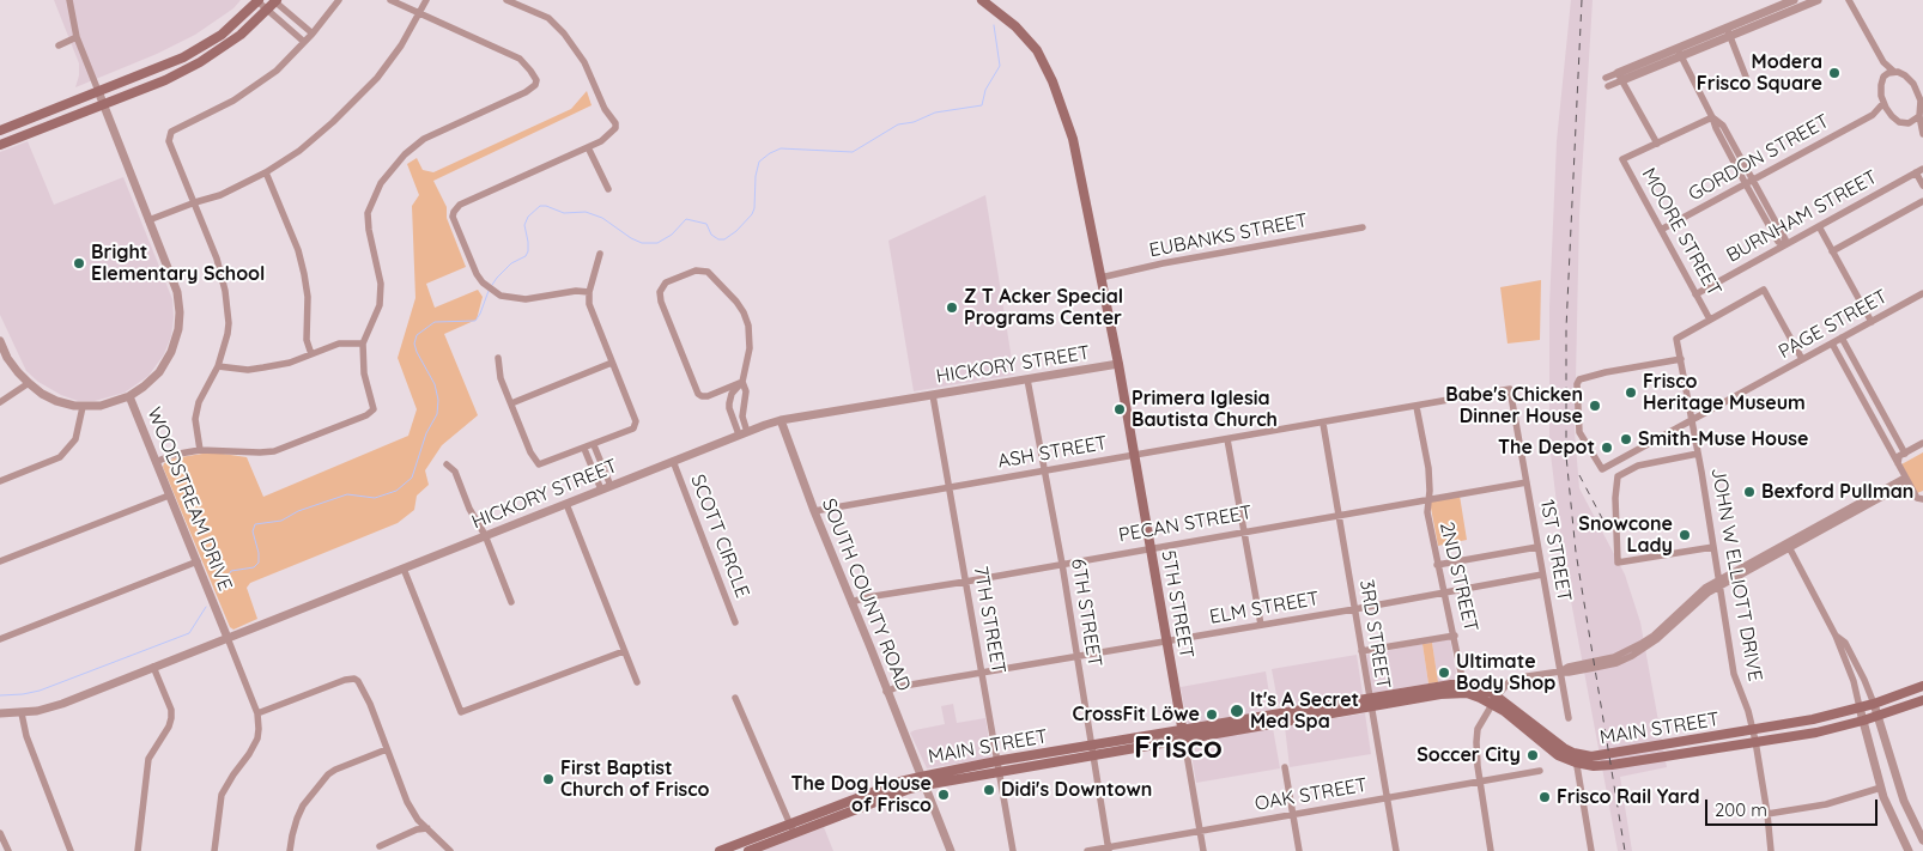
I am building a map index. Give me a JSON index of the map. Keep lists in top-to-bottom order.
{
  "streets": {
    "main road": ["5TH STREET", "MAIN STREET"],
    "street": [
      "GORDON STREET",
      "BURNHAM STREET",
      "MOORE STREET",
      "EUBANKS STREET",
      "PAGE STREET",
      "HICKORY STREET",
      "ASH STREET",
      "WOODSTREAM DRIVE",
      "PECAN STREET",
      "SCOTT CIRCLE",
      "1ST STREET",
      "JOHN W ELLIOTT DRIVE",
      "2ND STREET",
      "SOUTH COUNTY ROAD",
      "ELM STREET",
      "6TH STREET",
      "7TH STREET",
      "3RD STREET",
      "OAK STREET"
    ]
  },
  "crossings": [
    ["GORDON STREET", "MOORE STREET"],
    ["BURNHAM STREET", "MOORE STREET"],
    ["MOORE STREET", "JOHN W ELLIOTT DRIVE"],
    ["EUBANKS STREET", "5TH STREET"],
    ["PAGE STREET", "JOHN W ELLIOTT DRIVE"],
    ["HICKORY STREET", "WOODSTREAM DRIVE"],
    ["HICKORY STREET", "SCOTT CIRCLE"],
    ["HICKORY STREET", "SOUTH COUNTY ROAD"],
    ["HICKORY STREET", "5TH STREET"],
    ["HICKORY STREET", "6TH STREET"],
    ["HICKORY STREET", "7TH STREET"],
    ["ASH STREET", "1ST STREET"],
    ["ASH STREET", "2ND STREET"],
    ["ASH STREET", "SOUTH COUNTY ROAD"],
    ["ASH STREET", "5TH STREET"],
    ["ASH STREET", "6TH STREET"],
    ["ASH STREET", "7TH STREET"],
    ["ASH STREET", "3RD STREET"],
    ["PECAN STREET", "1ST STREET"],
    ["PECAN STREET", "2ND STREET"],
    ["PECAN STREET", "SOUTH COUNTY ROAD"],
    ["PECAN STREET", "5TH STREET"],
    ["PECAN STREET", "6TH STREET"],
    ["PECAN STREET", "7TH STREET"],
    ["PECAN STREET", "3RD STREET"],
    ["1ST STREET", "ELM STREET"],
    ["JOHN W ELLIOTT DRIVE", "MAIN STREET"],
    ["2ND STREET", "ELM STREET"],
    ["2ND STREET", "MAIN STREET"],
    ["SOUTH COUNTY ROAD", "ELM STREET"],
    ["SOUTH COUNTY ROAD", "MAIN STREET"],
    ["5TH STREET", "ELM STREET"],
    ["5TH STREET", "MAIN STREET"],
    ["5TH STREET", "OAK STREET"],
    ["ELM STREET", "6TH STREET"],
    ["ELM STREET", "7TH STREET"],
    ["ELM STREET", "3RD STREET"],
    ["6TH STREET", "MAIN STREET"],
    ["6TH STREET", "OAK STREET"],
    ["7TH STREET", "MAIN STREET"],
    ["3RD STREET", "MAIN STREET"],
    ["3RD STREET", "OAK STREET"]
  ],
  "districts": ["Frisco"],
  "places": [
    "Modera Frisco Square",
    "Bright Elementary School",
    "Z T Acker Special Programs Center",
    "Frisco Heritage Museum",
    "Babe's Chicken Dinner House",
    "Primera Iglesia Bautista Church",
    "Smith-Muse House",
    "The Depot",
    "Bexford Pullman",
    "Snowcone Lady",
    "Ultimate Body Shop",
    "It's A Secret Med Spa",
    "CrossFit Löwe",
    "Soccer City",
    "First Baptist Church of Frisco",
    "Didi's Downtown",
    "The Dog House of Frisco",
    "Frisco Rail Yard"
  ],
  "scale_bar": "200 m"
}
